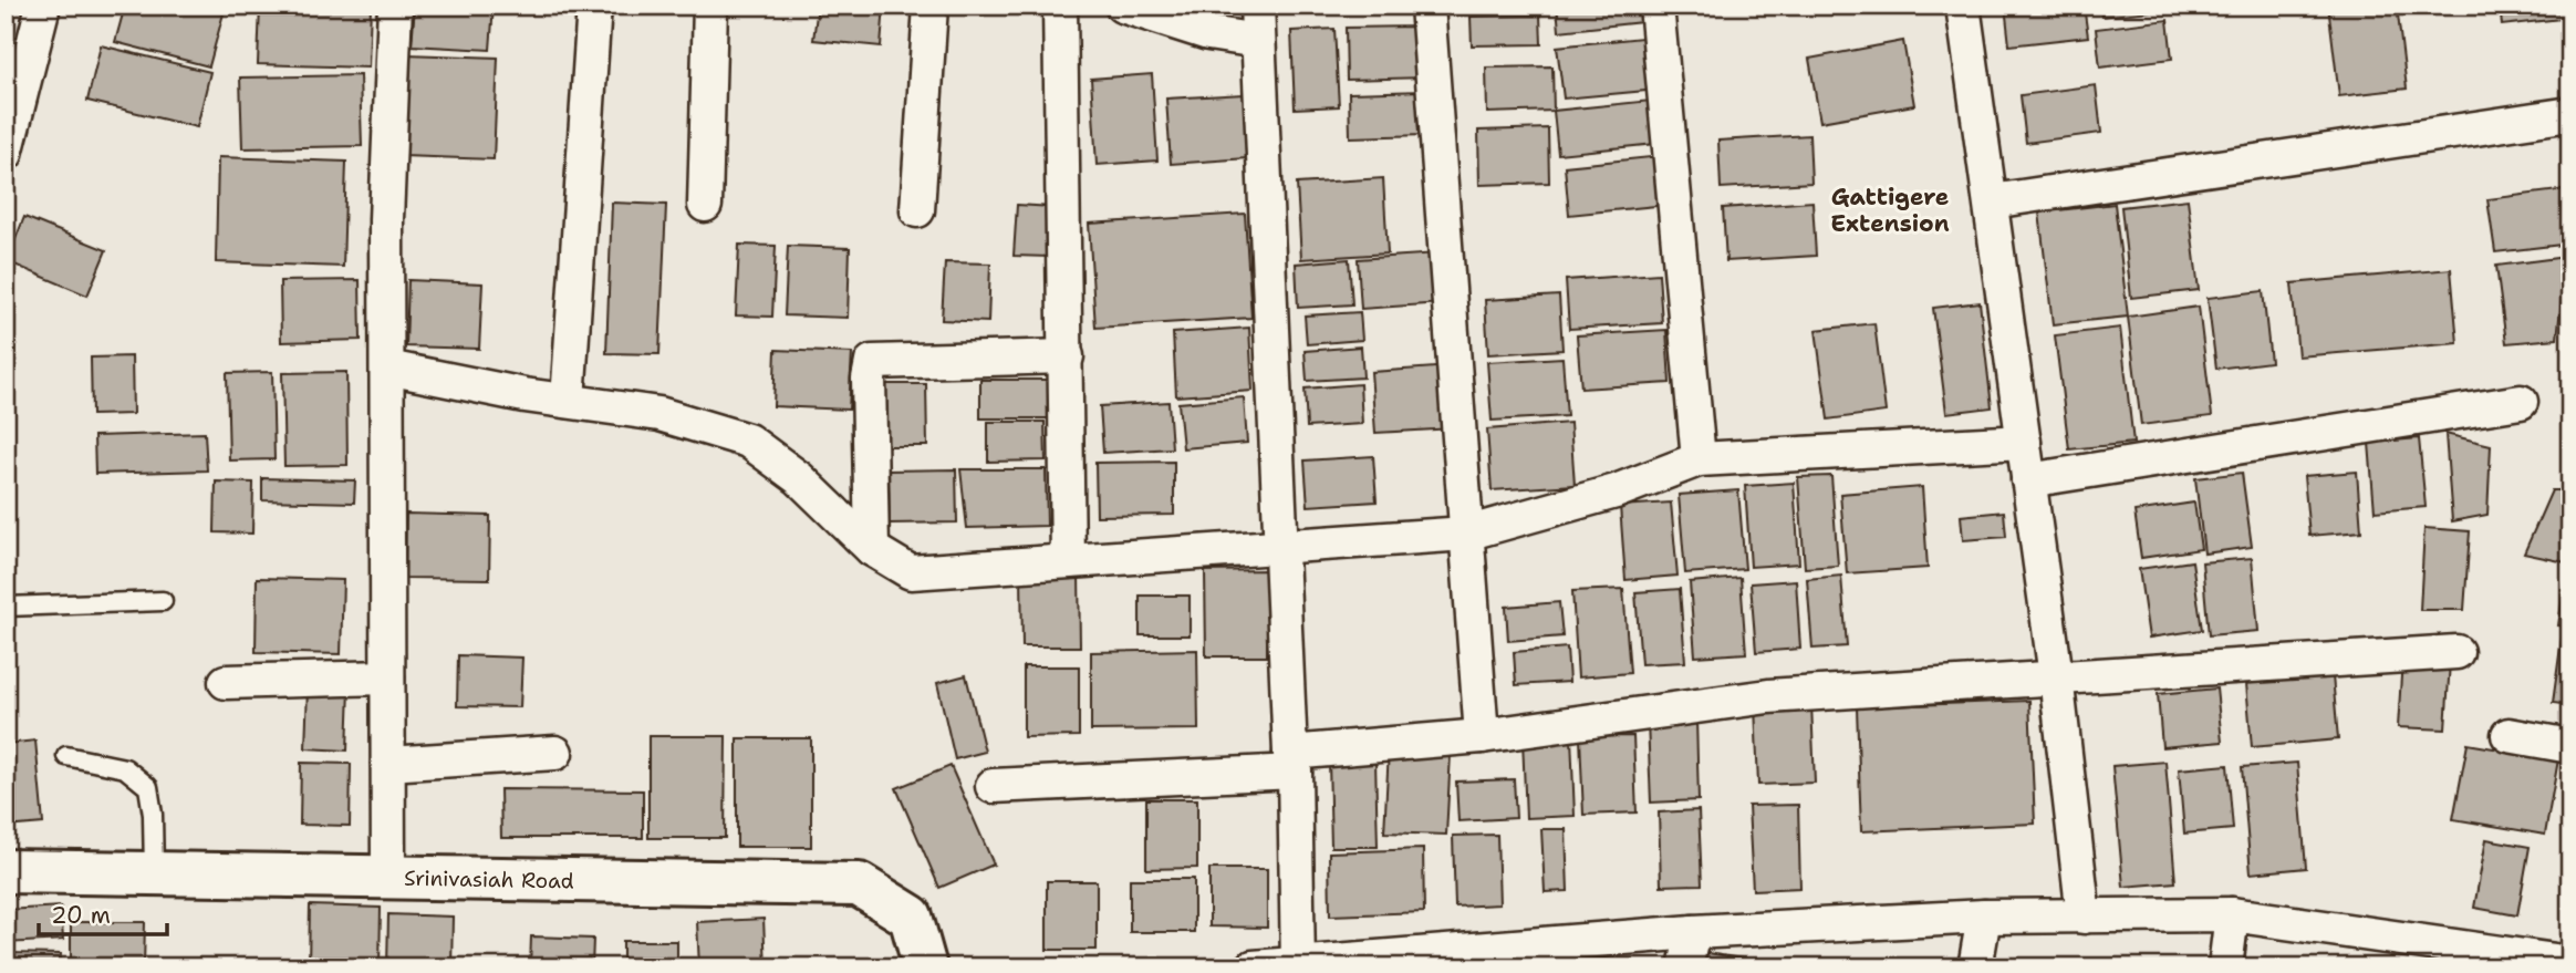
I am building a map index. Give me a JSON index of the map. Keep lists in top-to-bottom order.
{
  "streets": {
    "street": ["Srinivasiah Road"]
  },
  "districts": ["Gattigere Extension"],
  "scale_bar": "20 m"
}
